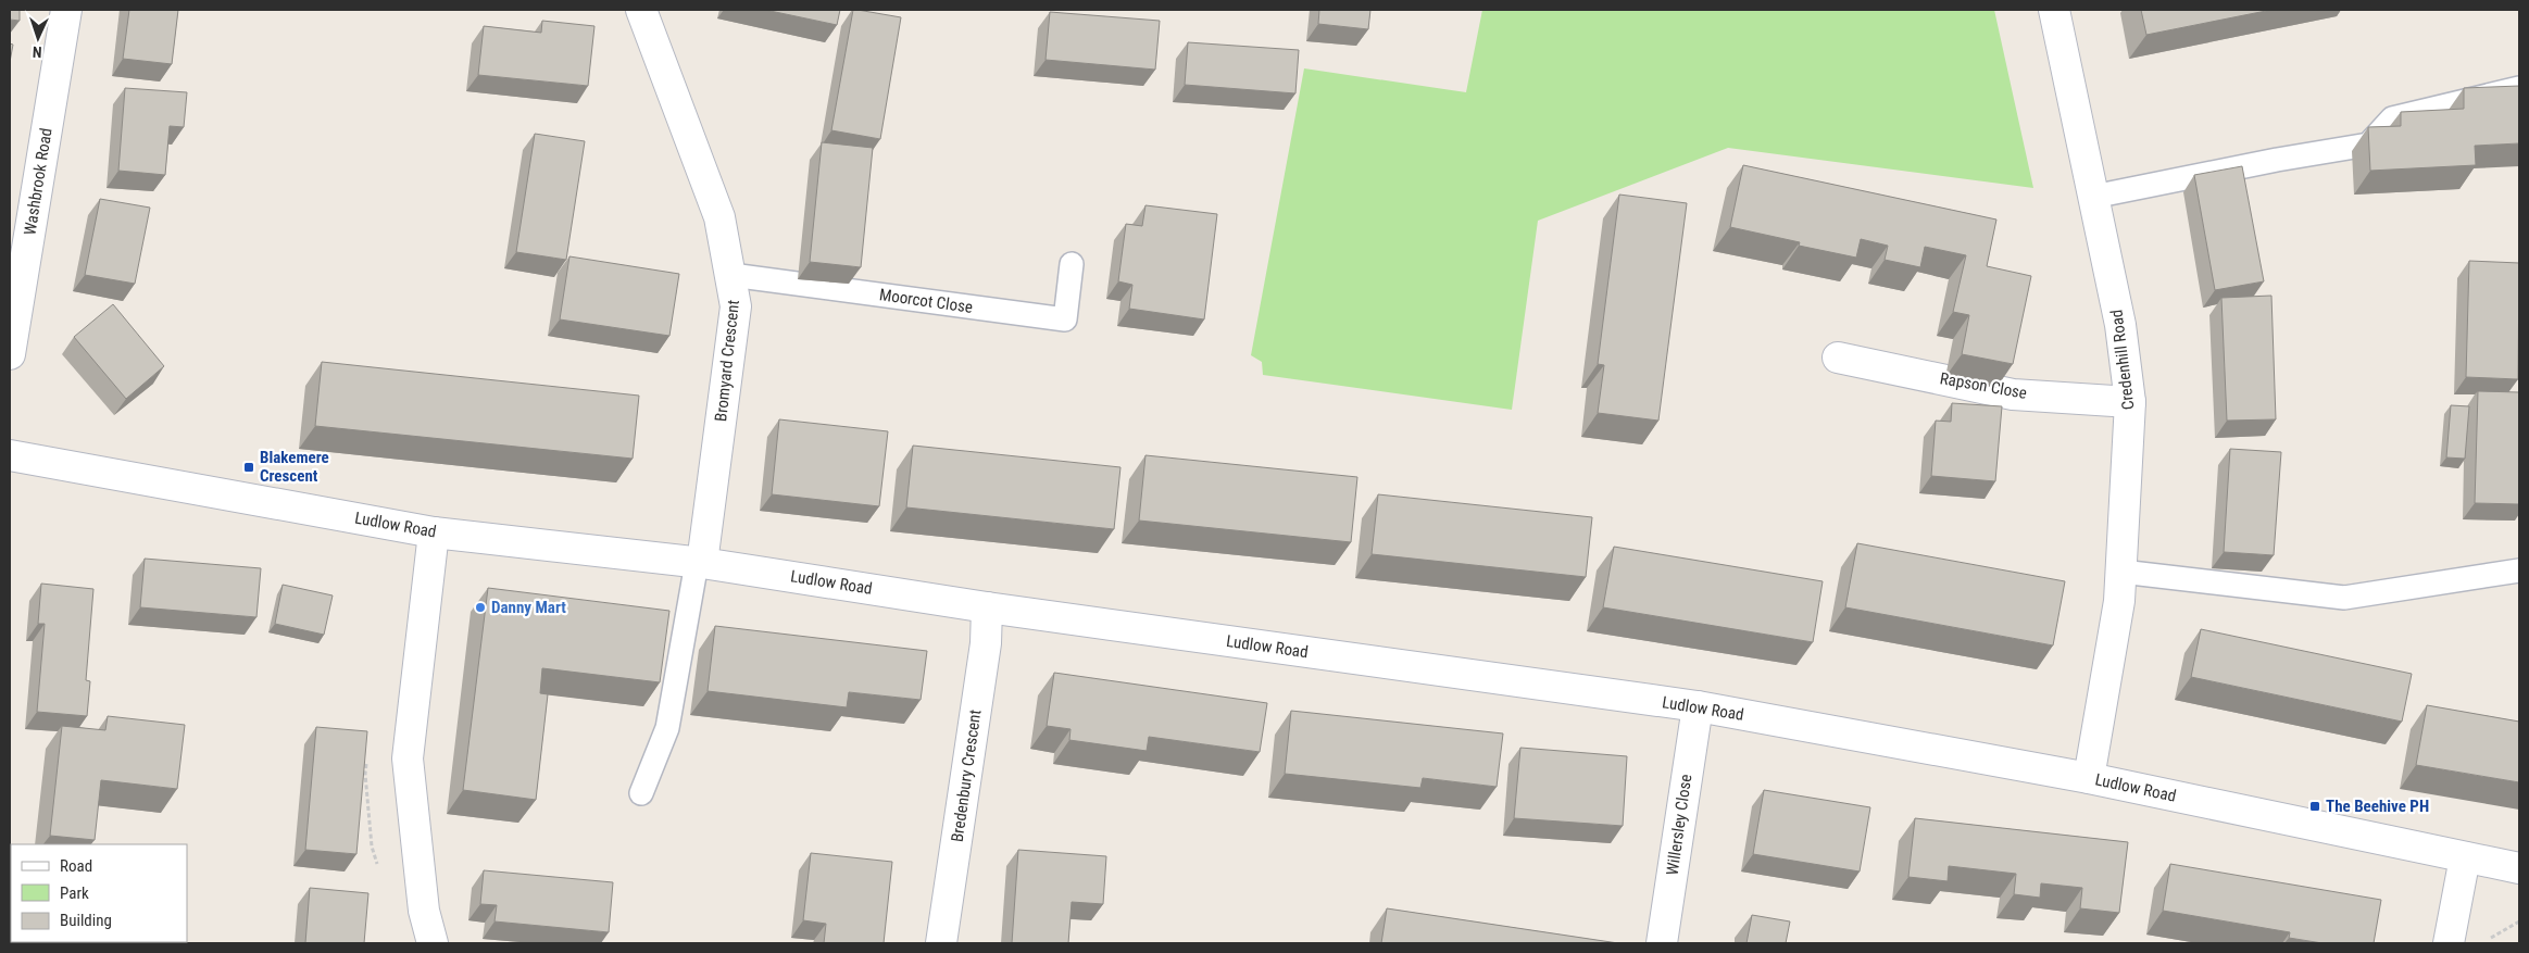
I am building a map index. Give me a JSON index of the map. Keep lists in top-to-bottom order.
{
  "streets": {
    "street": [
      "Washbrook Road",
      "Credenhill Road",
      "Bromyard Crescent",
      "Rapson Close",
      "Ludlow Road",
      "Bredenbury Crescent",
      "Willersley Close"
    ],
    "lane": ["Moorcot Close"]
  },
  "crossings": [
    ["Moorcot Close", "Bromyard Crescent"],
    ["Credenhill Road", "Rapson Close"],
    ["Credenhill Road", "Ludlow Road"],
    ["Bromyard Crescent", "Ludlow Road"],
    ["Ludlow Road", "Bredenbury Crescent"],
    ["Ludlow Road", "Willersley Close"]
  ],
  "places": {
    "transit": ["Blakemere Crescent", "The Beehive PH"],
    "other": ["Danny Mart"]
  },
  "legend": ["Road", "Park", "Building"],
  "north": "bottom"
}
